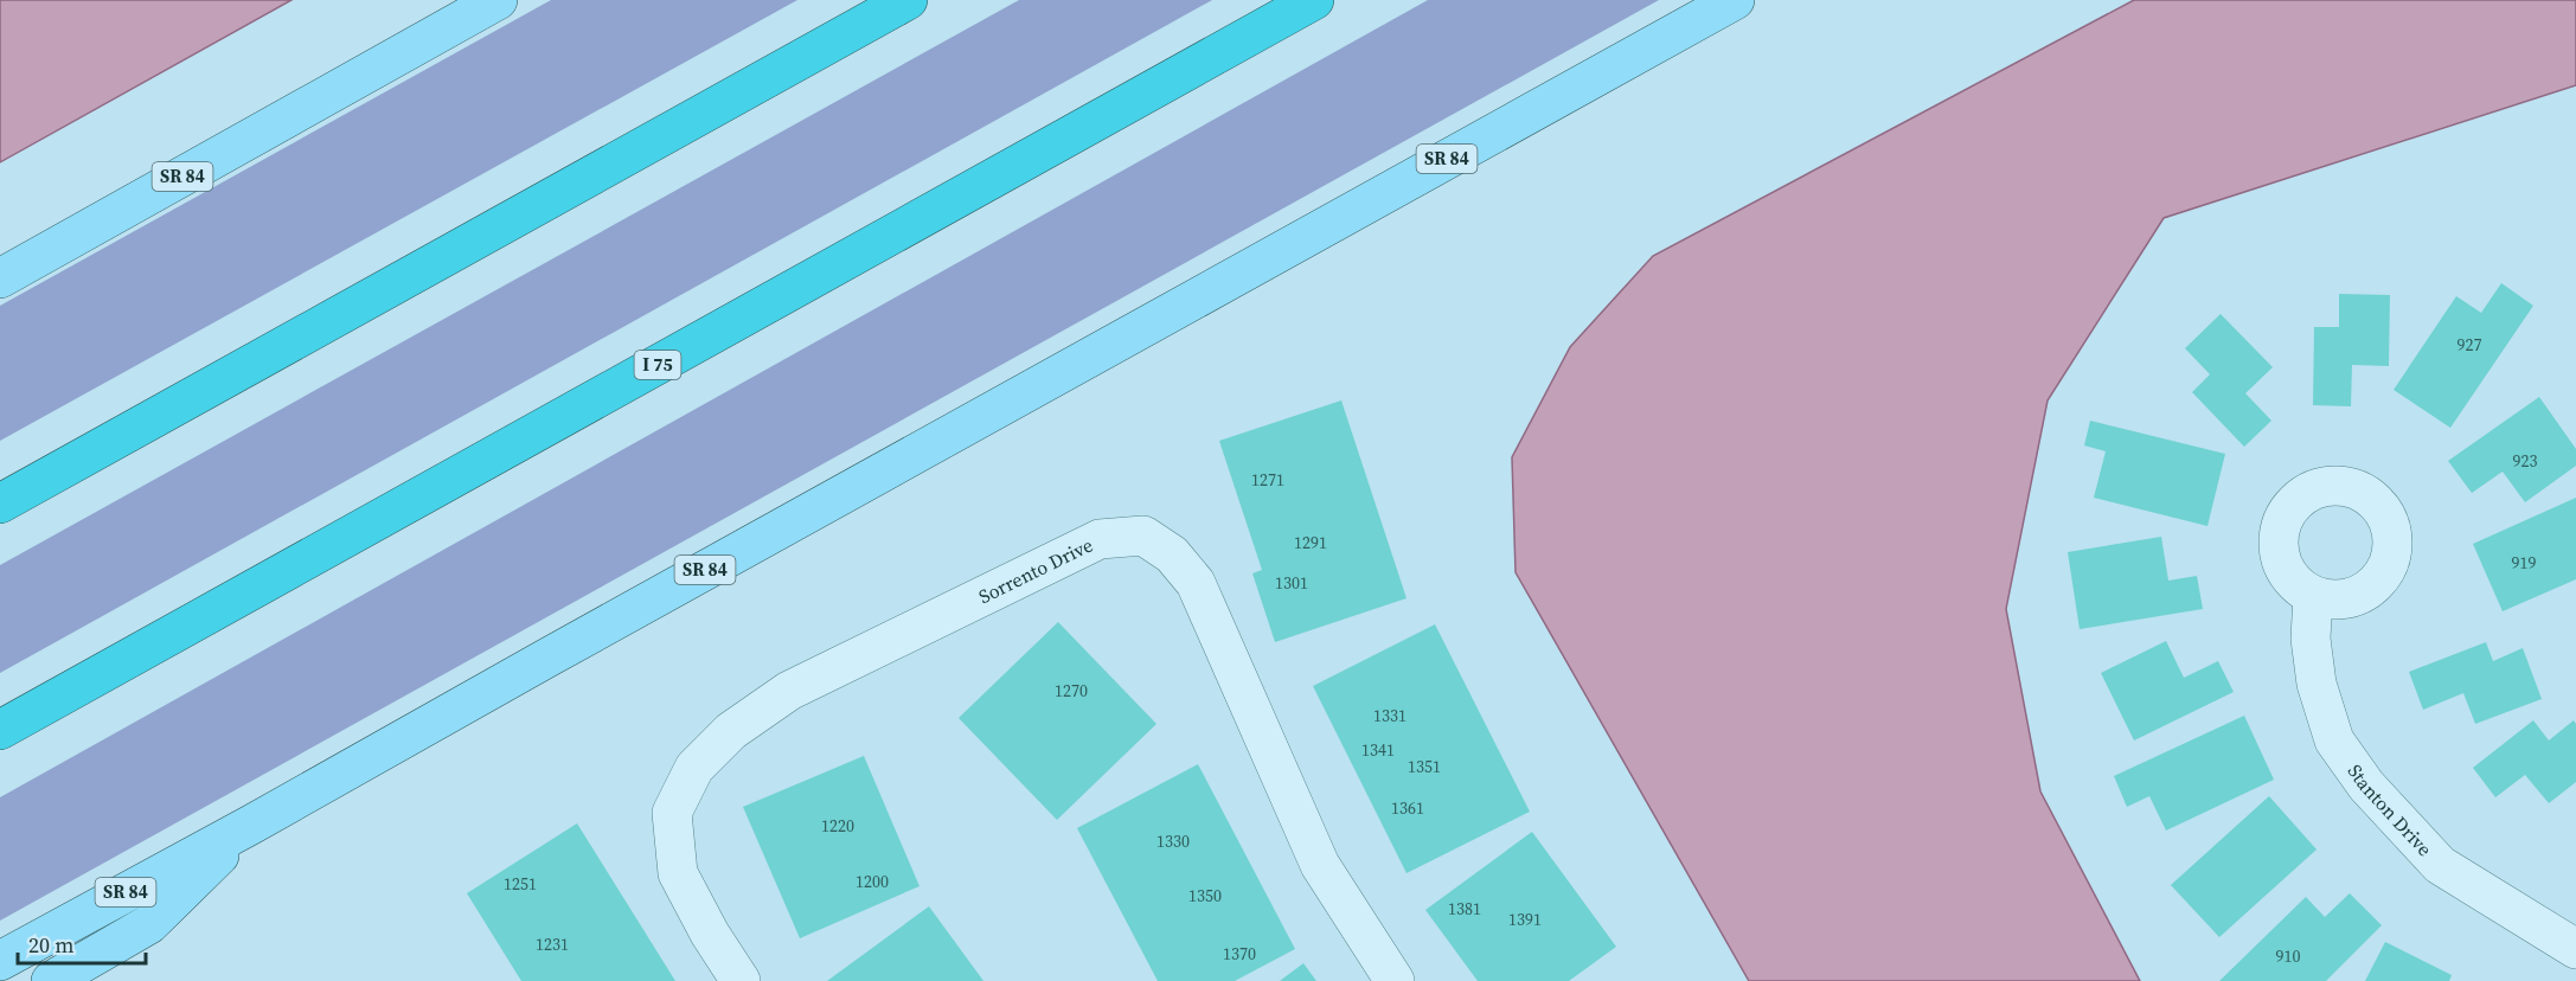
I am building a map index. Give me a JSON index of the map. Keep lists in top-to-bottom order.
{
  "streets": {
    "highway": ["I 75"],
    "main road": ["SR 84"],
    "street": ["Sorrento Drive", "Stanton Drive"]
  },
  "house_numbers": [
    "927",
    "923",
    "1271",
    "1291",
    "919",
    "1301",
    "1270",
    "1331",
    "1341",
    "1351",
    "1361",
    "1220",
    "1330",
    "1200",
    "1251",
    "1350",
    "1381",
    "1391",
    "1231",
    "1370",
    "910"
  ],
  "scale_bar": "20 m"
}
